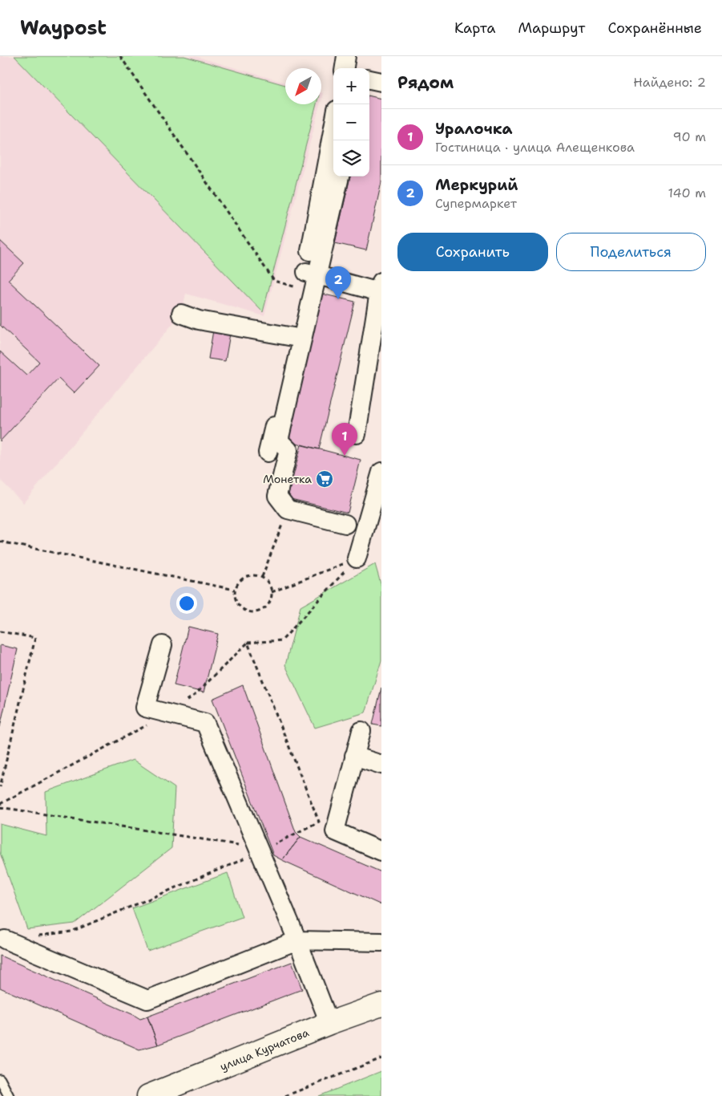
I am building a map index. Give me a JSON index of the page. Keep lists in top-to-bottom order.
{
  "streets": {
    "main road": ["улица Курчатова"]
  },
  "places": {
    "supermarket": ["Монетка"]
  },
  "north": "bottom left",
  "page": {
    "header": "Waypost",
    "nav": ["Карта", "Маршрут", "Сохранённые"],
    "heading": ["Рядом", "Найдено: 2"],
    "map_buttons": ["+", "−"],
    "list": [
      {
        "mark": "1",
        "name": "Уралочка",
        "note": "Гостиница · улица Алещенкова",
        "value": "90 m"
      },
      {
        "mark": "2",
        "name": "Меркурий",
        "note": "Супермаркет",
        "value": "140 m"
      }
    ],
    "buttons": ["Сохранить", "Поделиться"],
    "pins": ["2", "1"]
  }
}
